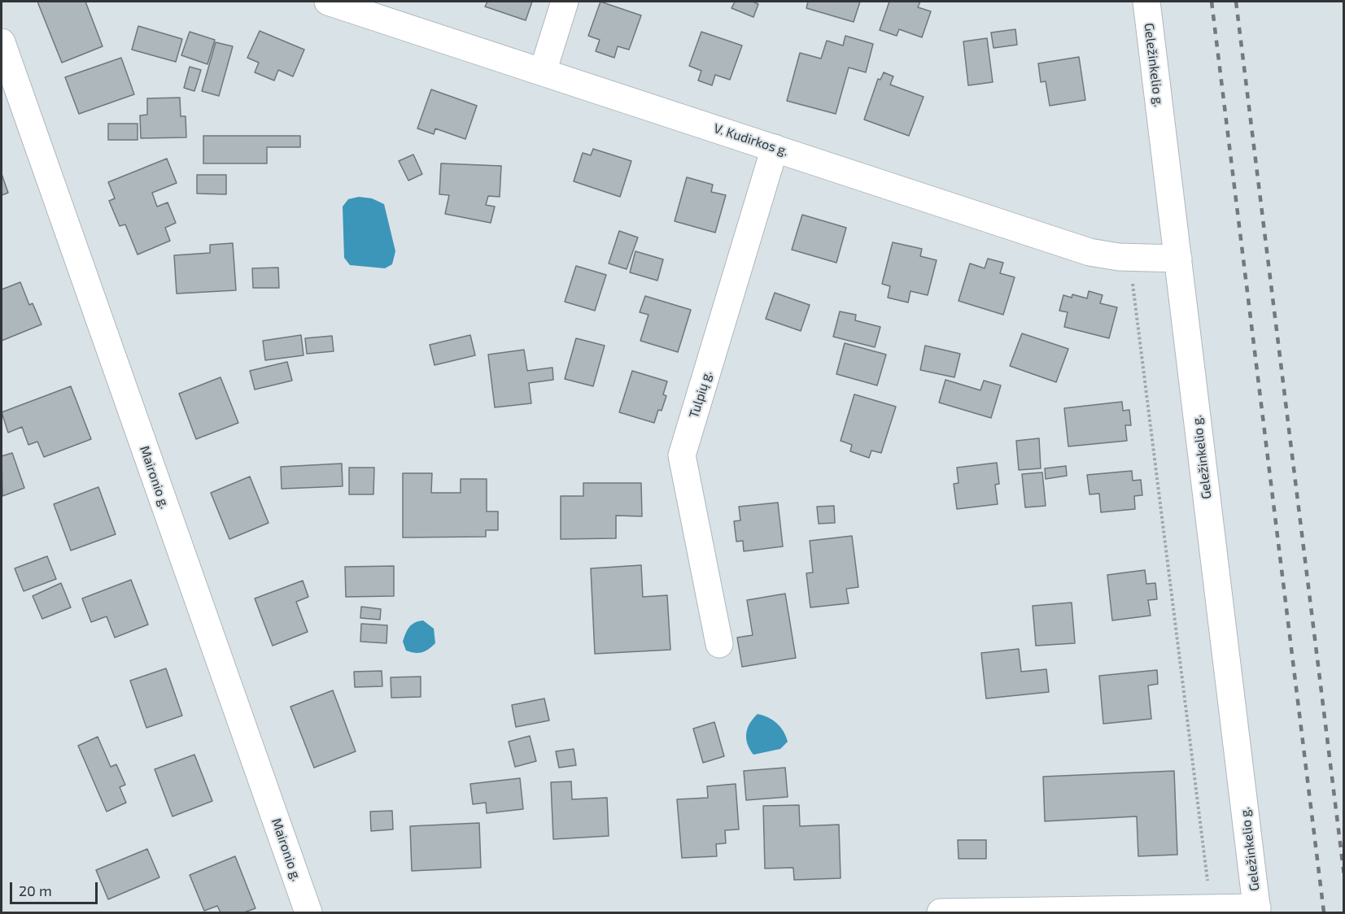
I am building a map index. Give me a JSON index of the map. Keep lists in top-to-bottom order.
{
  "streets": {
    "street": [
      "Geležinkelio g.",
      "V. Kudirkos g.",
      "Tulpių g.",
      "Maironio g."
    ]
  },
  "crossings": [
    ["Geležinkelio g.", "V. Kudirkos g."],
    ["V. Kudirkos g.", "Tulpių g."]
  ],
  "scale_bar": "20 m"
}
